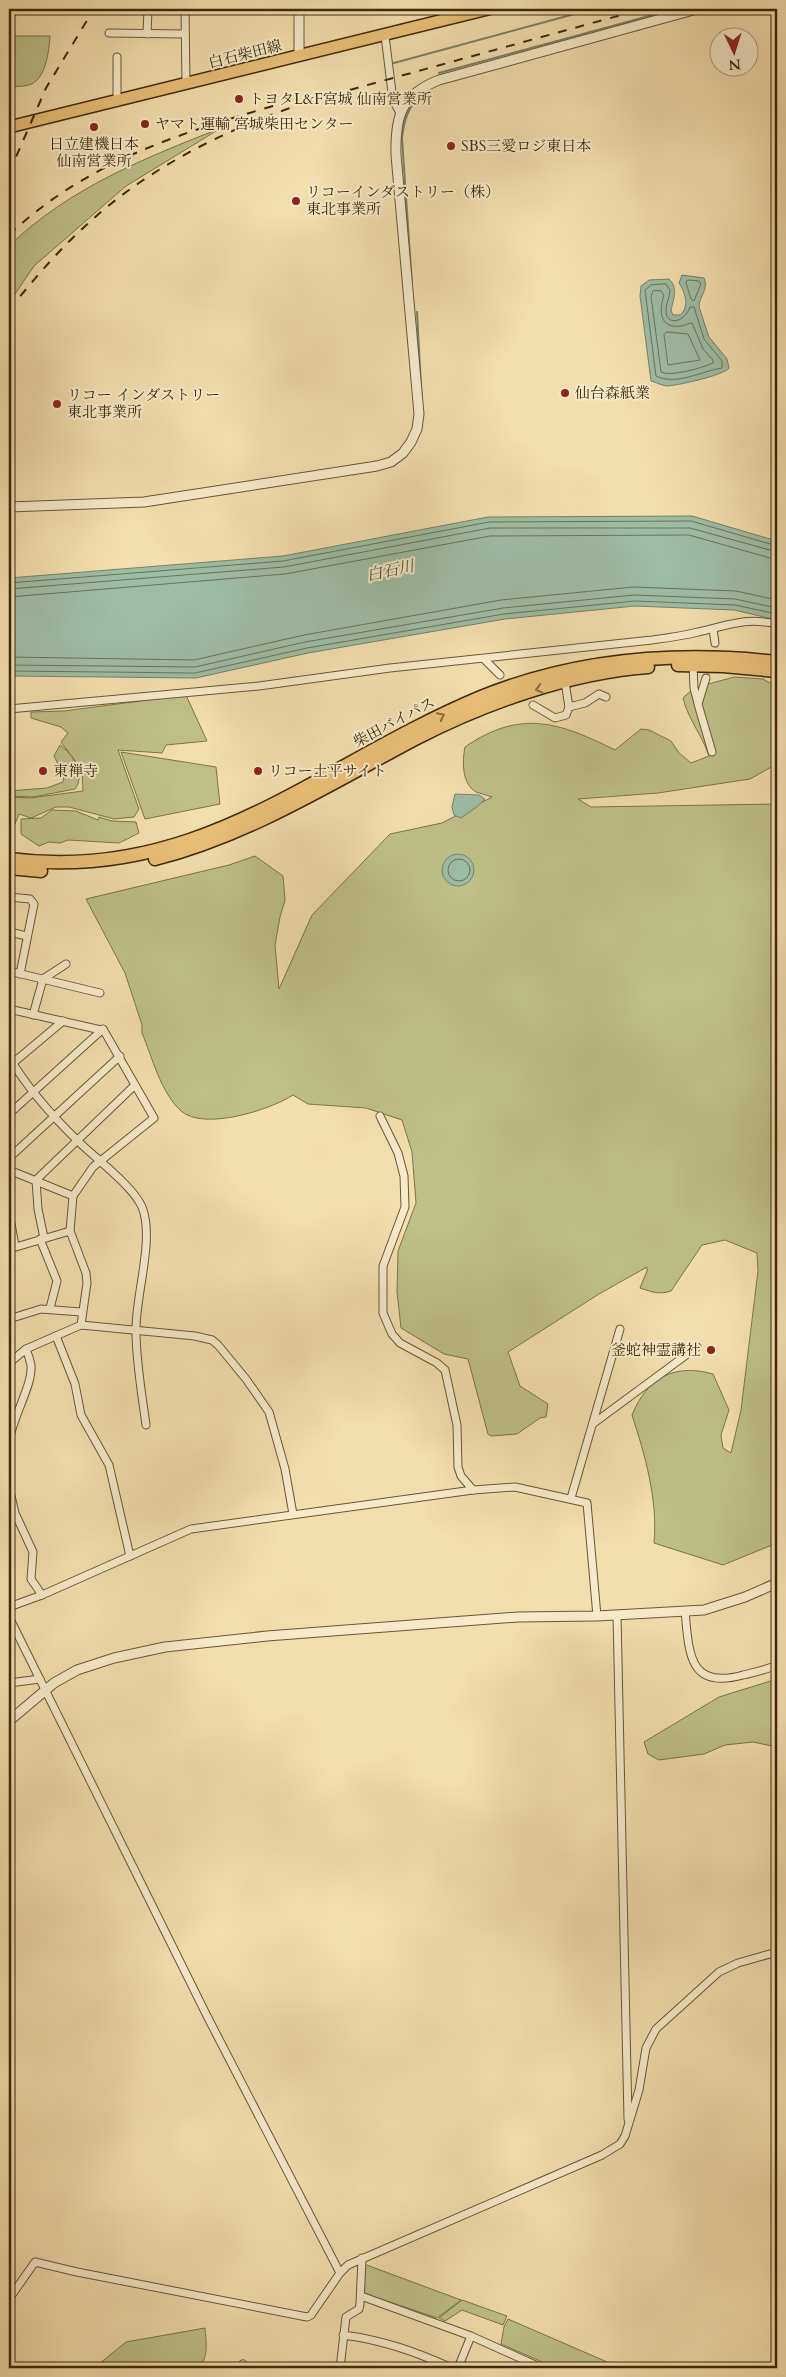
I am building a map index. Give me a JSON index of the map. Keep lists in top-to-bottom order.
{
  "streets": {
    "highway": ["柴田バイパス"],
    "main road": ["白石柴田線"]
  },
  "water": ["白石川"],
  "places": [
    "トヨタL&F宮城 仙南営業所",
    "ヤマト運輸 宮城柴田センター",
    "日立建機日本 仙南営業所",
    "SBS三愛ロジ東日本",
    "リコーインダストリー（株） 東北事業所",
    "仙台森紙業",
    "リコー インダストリー 東北事業所",
    "東禅寺",
    "リコー土平サイト",
    "釜蛇神霊講社"
  ],
  "north": "bottom"
}
